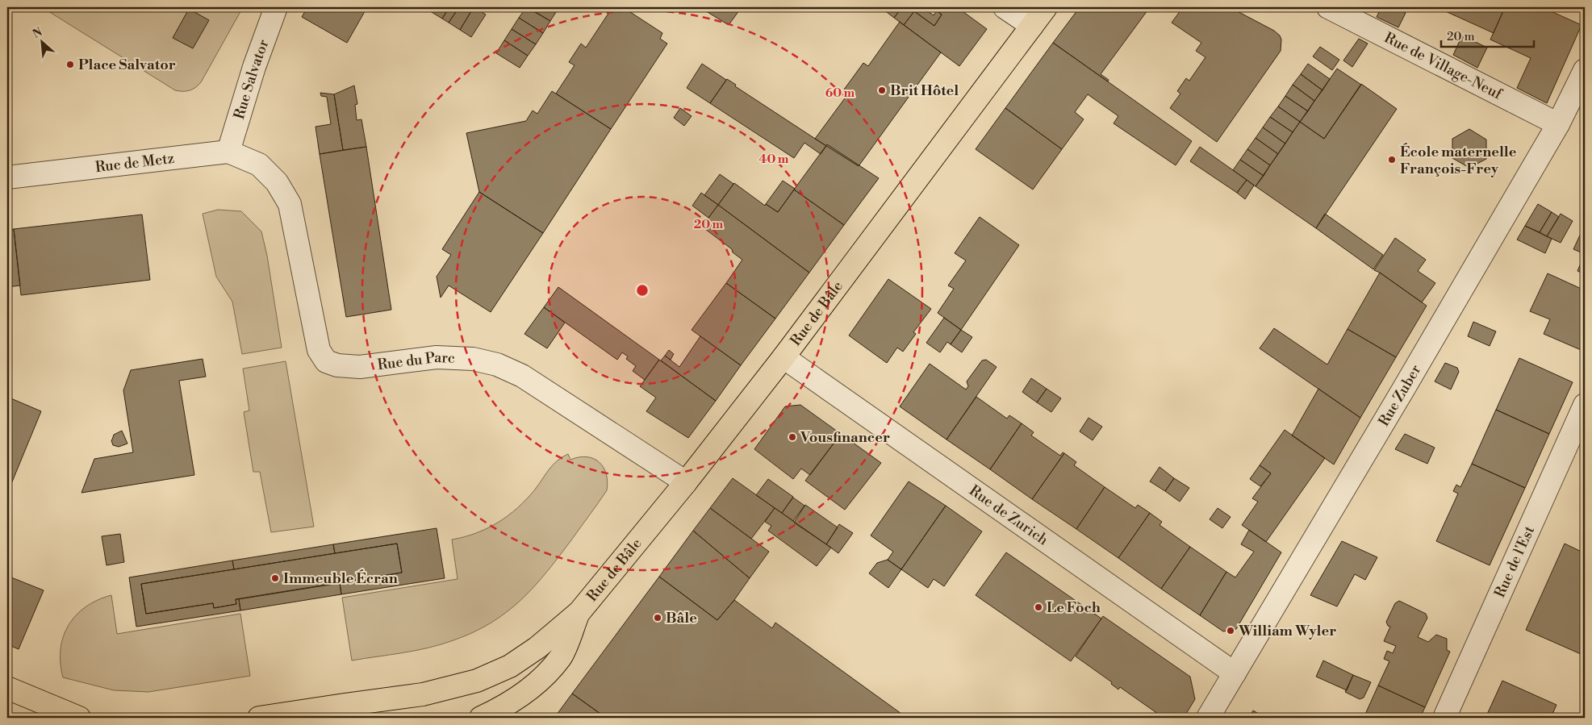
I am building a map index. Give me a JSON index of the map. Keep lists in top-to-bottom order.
{
  "streets": {
    "main road": ["Rue de Bâle"],
    "street": [
      "Rue de Village-Neuf",
      "Rue Salvator",
      "Rue de Metz",
      "Rue du Parc",
      "Rue Zuber",
      "Rue de Zurich",
      "Rue de l'Est"
    ]
  },
  "crossings": [
    ["Rue de Village-Neuf", "Rue Zuber"],
    ["Rue Salvator", "Rue de Metz"],
    ["Rue de Metz", "Rue du Parc"],
    ["Rue de Bâle", "Rue du Parc"],
    ["Rue de Bâle", "Rue de Zurich"],
    ["Rue Zuber", "Rue de Zurich"]
  ],
  "places": [
    "Place Salvator",
    "Brit Hôtel",
    "École maternelle François-Frey",
    "Vousfinancer",
    "Immeuble Écran",
    "Le Foch",
    "Bâle",
    "William Wyler"
  ],
  "scale_bar": "20 m",
  "north": "top left",
  "rings": ["60 m", "40 m", "20 m"]
}
